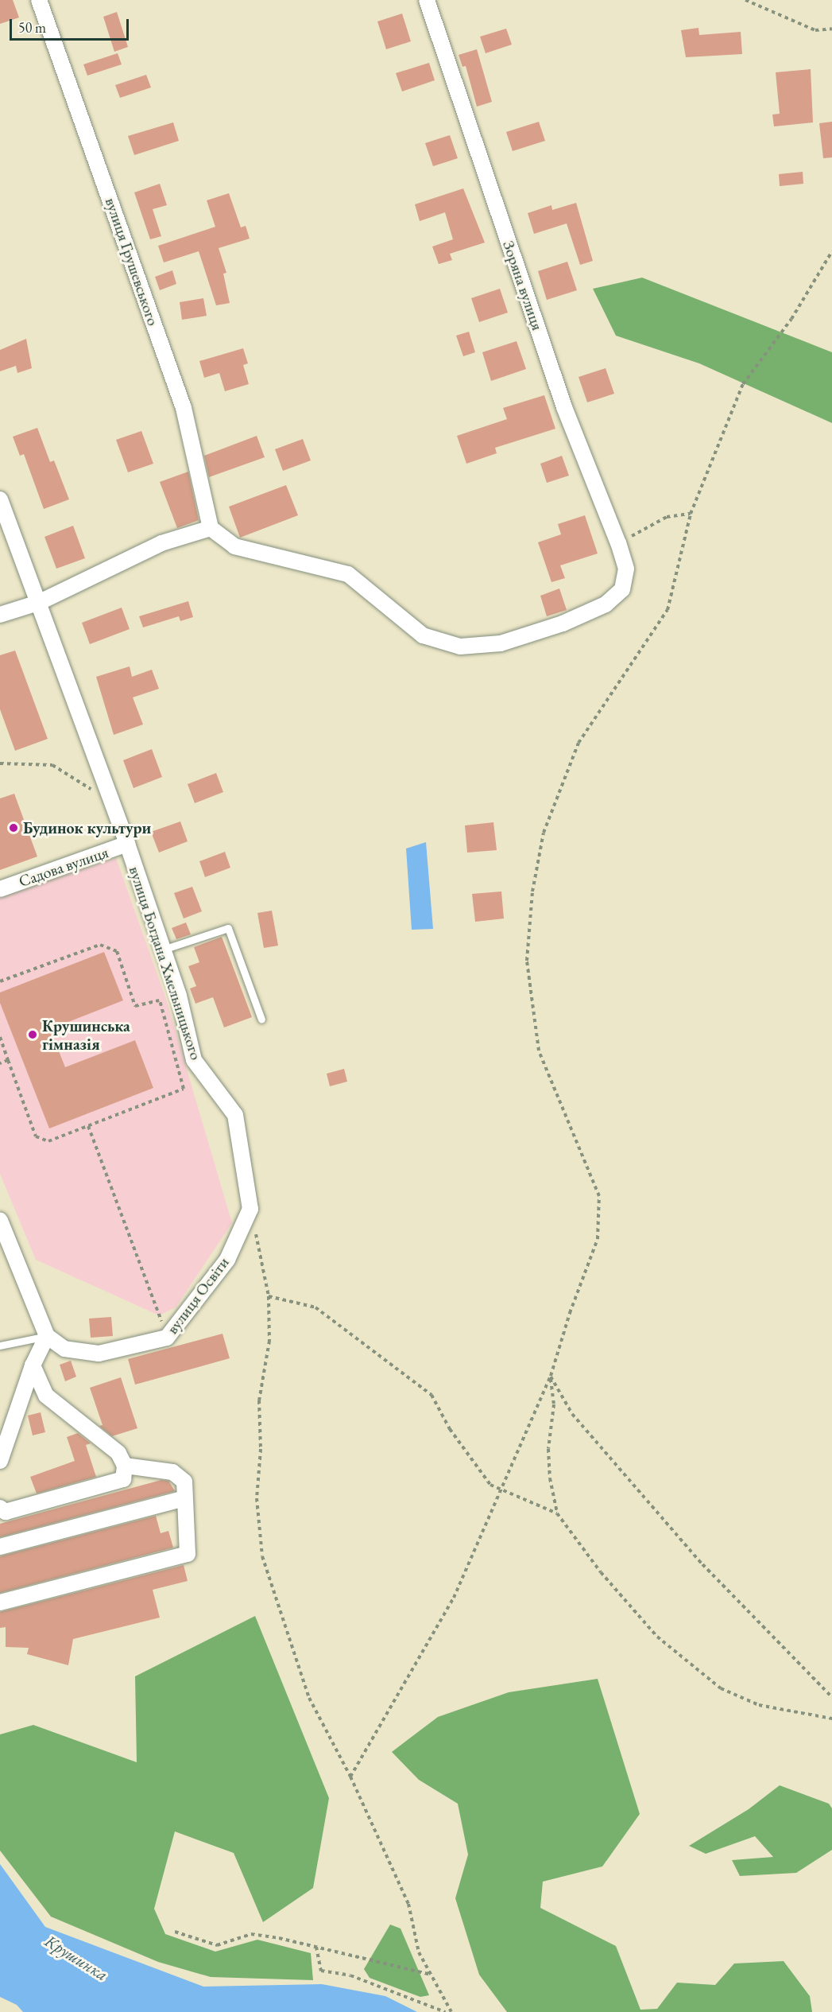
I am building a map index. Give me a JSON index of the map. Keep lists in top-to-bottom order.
{
  "streets": {
    "street": [
      "вулиця Грушевського",
      "Зоряна вулиця",
      "Садова вулиця",
      "вулиця Богдана Хмельницького",
      "вулиця Освіти"
    ]
  },
  "crossings": [
    ["вулиця Грушевського", "Зоряна вулиця"],
    ["Садова вулиця", "вулиця Богдана Хмельницького"],
    ["вулиця Богдана Хмельницького", "вулиця Освіти"]
  ],
  "water": ["Крушинка"],
  "places": ["Будинок культури", "Крушинська гімназія"],
  "scale_bar": "50 m"
}
